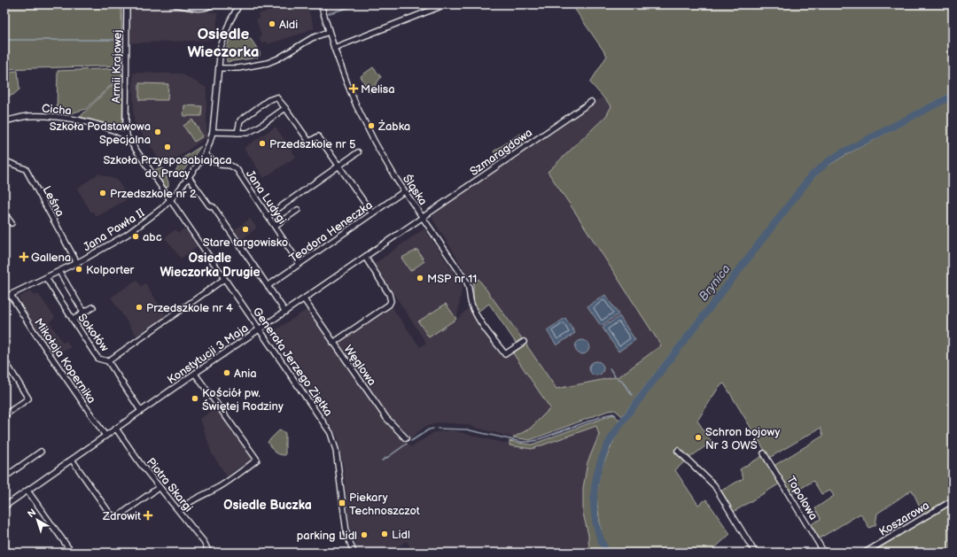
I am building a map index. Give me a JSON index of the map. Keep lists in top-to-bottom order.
{
  "streets": {
    "street": [
      "Armii Krajowej",
      "Cicha",
      "Szmaragdowa",
      "Śląska",
      "Jana Ludygi",
      "Leśna",
      "Jana Pawła II",
      "Teodora Heneczka",
      "Sokołów",
      "Konstytucji 3 Maja",
      "Mikołaja Kopernika",
      "Generała Jerzego Ziętka",
      "Węglowa",
      "Piotra Skargi",
      "Topolowa",
      "Koszarowa"
    ]
  },
  "crossings": [
    ["Armii Krajowej", "Cicha"],
    ["Szmaragdowa", "Śląska"],
    ["Szmaragdowa", "Konstytucji 3 Maja"],
    ["Śląska", "Teodora Heneczka"],
    ["Śląska", "Konstytucji 3 Maja"],
    ["Jana Ludygi", "Jana Pawła II"],
    ["Jana Ludygi", "Teodora Heneczka"],
    ["Leśna", "Jana Pawła II"],
    ["Jana Pawła II", "Sokołów"],
    ["Jana Pawła II", "Mikołaja Kopernika"],
    ["Jana Pawła II", "Generała Jerzego Ziętka"],
    ["Sokołów", "Konstytucji 3 Maja"],
    ["Konstytucji 3 Maja", "Mikołaja Kopernika"],
    ["Konstytucji 3 Maja", "Generała Jerzego Ziętka"],
    ["Konstytucji 3 Maja", "Węglowa"],
    ["Konstytucji 3 Maja", "Piotra Skargi"]
  ],
  "districts": ["Osiedle Wieczorka", "Osiedle Wieczorka Drugie", "Osiedle Buczka"],
  "water": ["Brynica"],
  "places": {
    "other": [
      "Aldi",
      "Żabka",
      "Szkoła Podstawowa Specjalna",
      "Przedszkole nr 5",
      "Szkoła Przysposabiająca do Pracy",
      "Przedszkole nr 2",
      "Stare targowisko",
      "abc",
      "Kolporter",
      "MSP nr 11",
      "Przedszkole nr 4",
      "Ania",
      "Kościół pw. Świętej Rodziny",
      "Schron bojowy Nr 3 OWŚ",
      "Lidl",
      "parking Lidl"
    ],
    "health": ["Melisa", "Gallena", "Zdrowit"],
    "transit": ["Piekary Technoszczot"]
  },
  "north": "top left"
}
